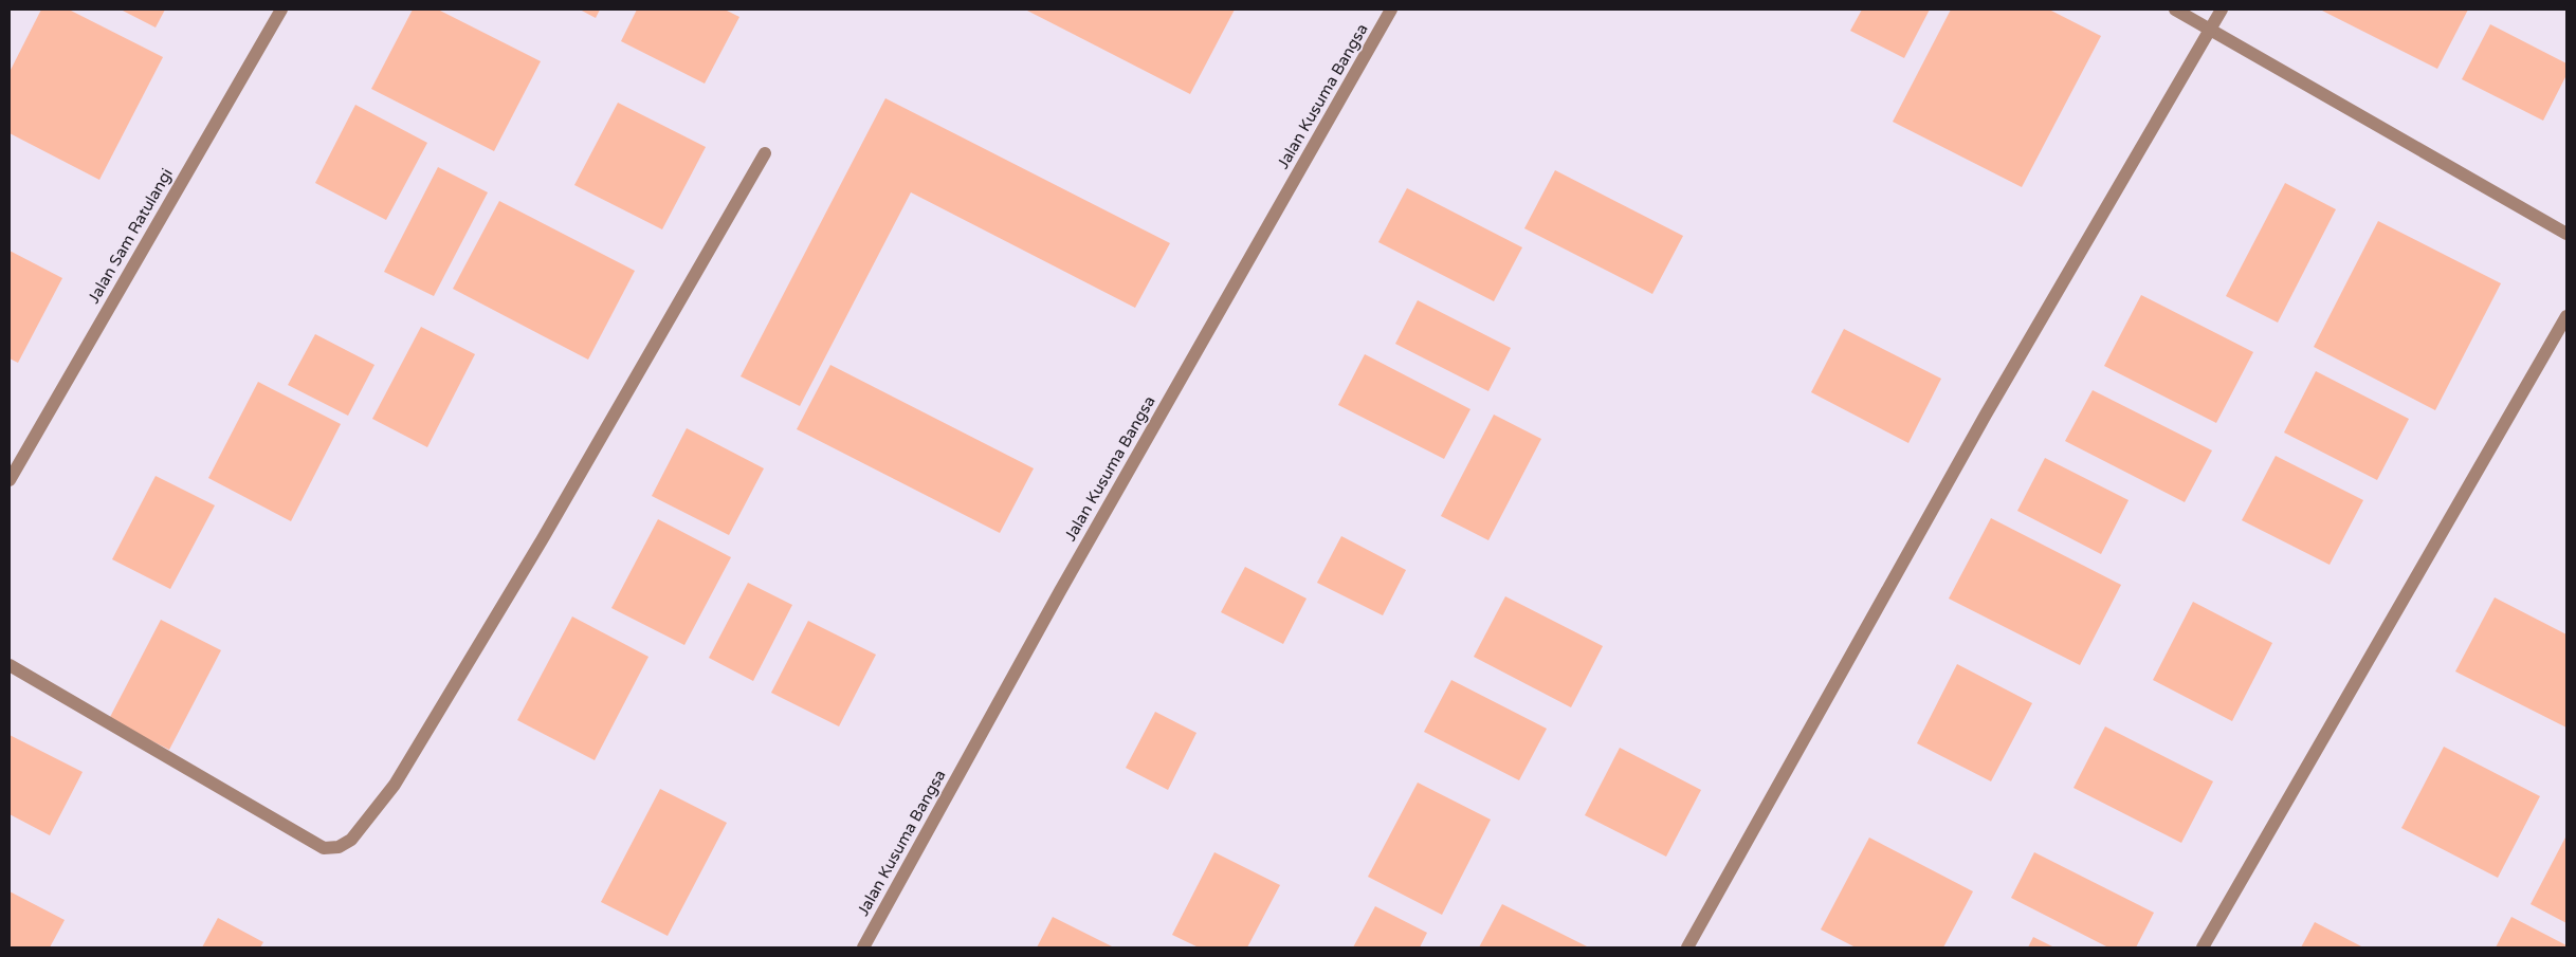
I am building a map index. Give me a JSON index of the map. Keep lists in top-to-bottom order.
{
  "streets": {
    "street": ["Jalan Kusuma Bangsa", "Jalan Sam Ratulangi"]
  }
}
